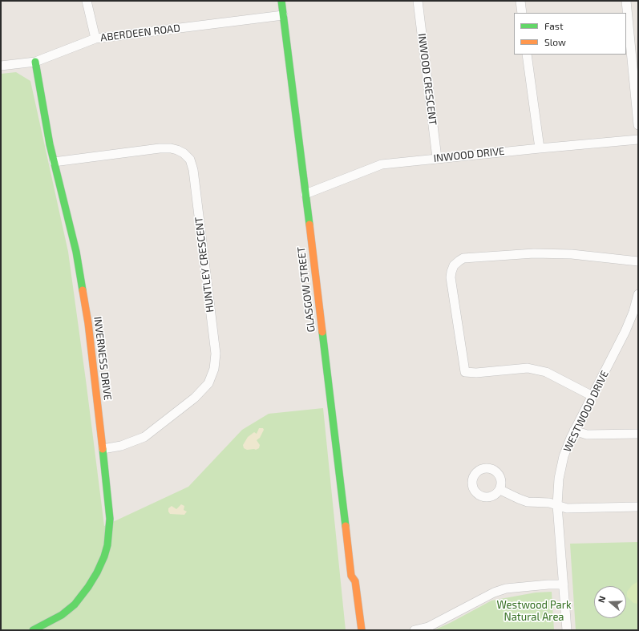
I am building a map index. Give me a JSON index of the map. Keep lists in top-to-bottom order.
{
  "streets": {
    "street": [
      "ABERDEEN ROAD",
      "INWOOD CRESCENT",
      "INWOOD DRIVE",
      "HUNTLEY CRESCENT",
      "GLASGOW STREET",
      "INVERNESS DRIVE",
      "WESTWOOD DRIVE"
    ]
  },
  "crossings": [
    ["ABERDEEN ROAD", "GLASGOW STREET"],
    ["ABERDEEN ROAD", "INVERNESS DRIVE"],
    ["INWOOD CRESCENT", "INWOOD DRIVE"],
    ["INWOOD DRIVE", "GLASGOW STREET"],
    ["HUNTLEY CRESCENT", "INVERNESS DRIVE"]
  ],
  "parks": ["Westwood Park Natural Area"],
  "legend": ["Fast", "Slow"],
  "north": "left"
}
